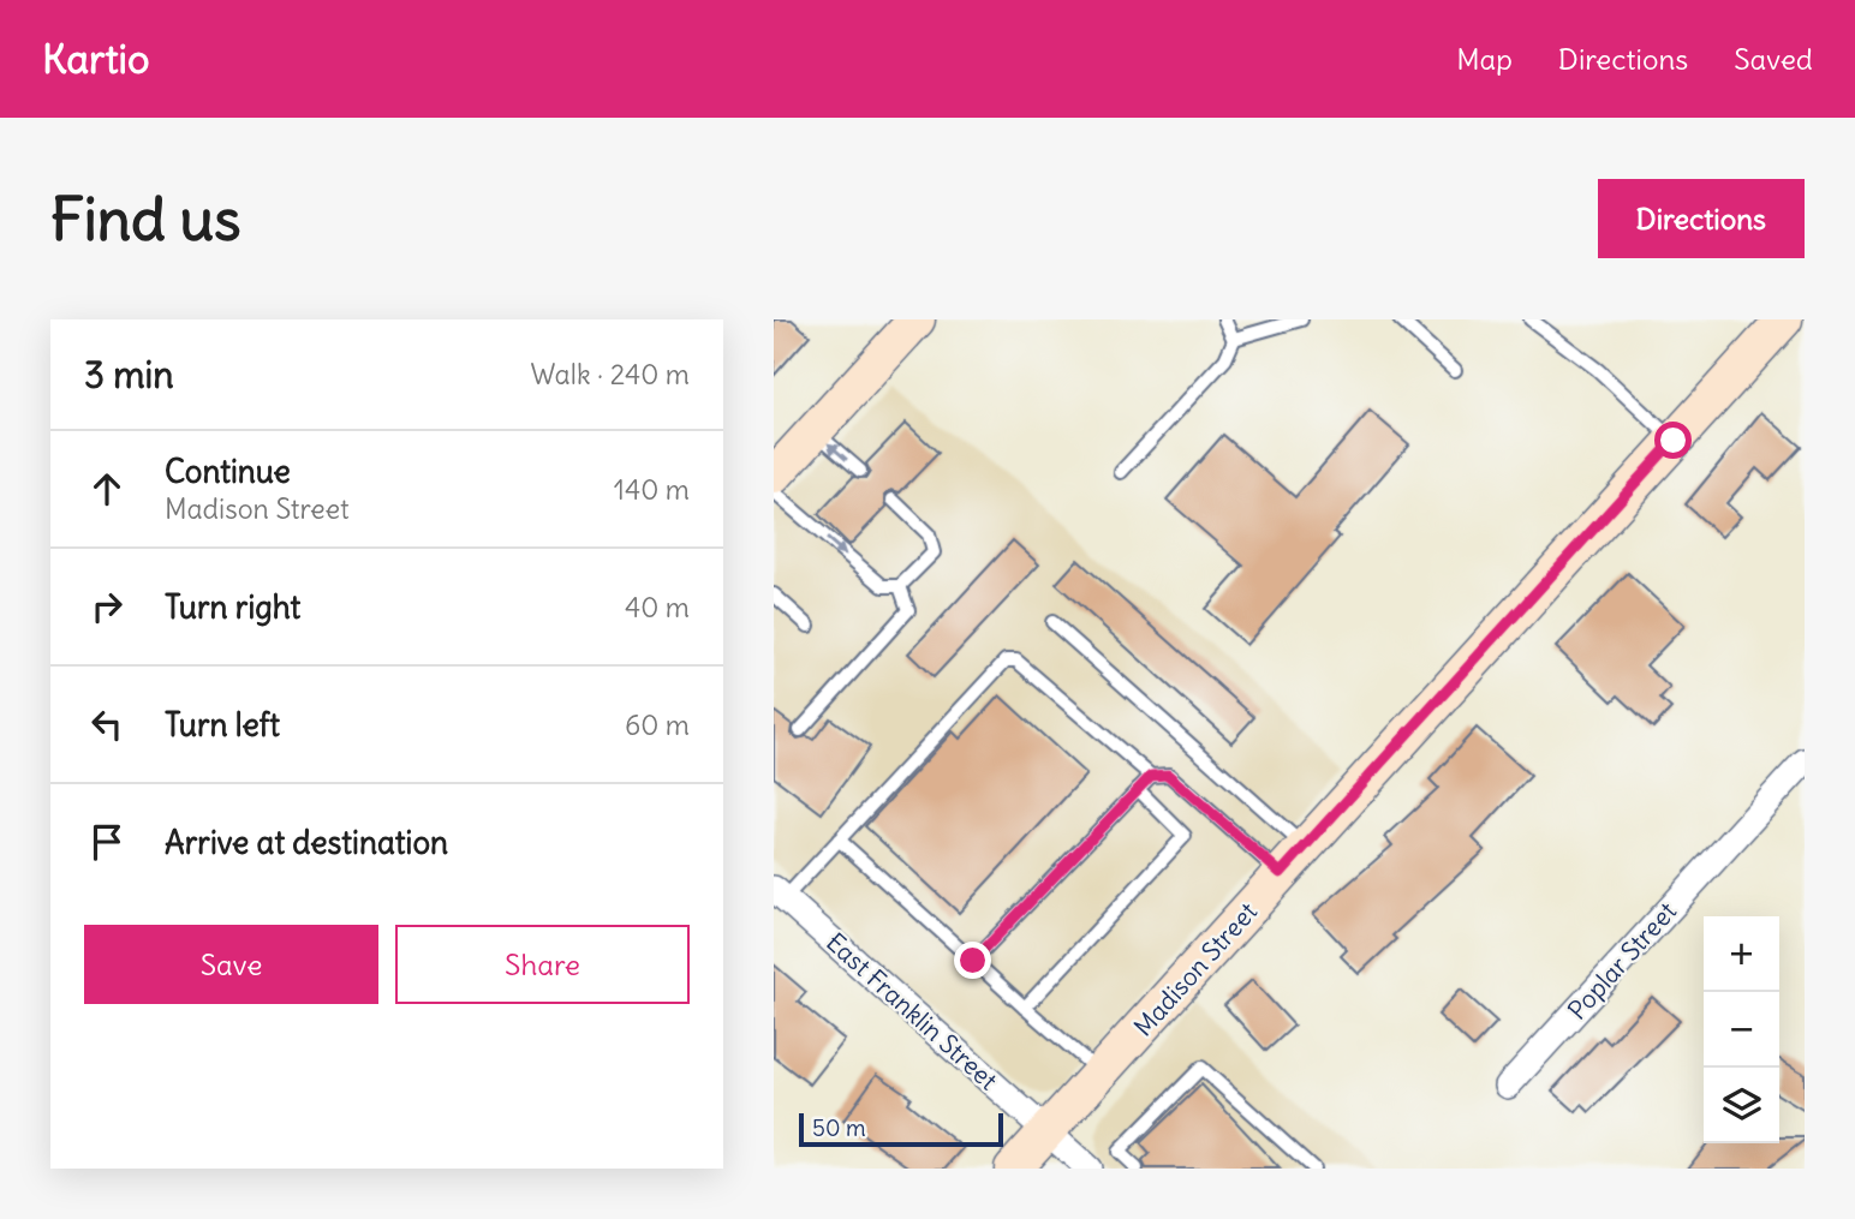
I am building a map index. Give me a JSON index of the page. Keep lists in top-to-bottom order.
{
  "streets": {
    "main road": ["Madison Street"],
    "street": ["Poplar Street", "East Franklin Street"]
  },
  "crossings": [
    ["Madison Street", "East Franklin Street"]
  ],
  "scale_bar": "50 m",
  "page": {
    "header": "Kartio",
    "nav": ["Map", "Directions", "Saved"],
    "buttons": [
      "Directions",
      ["Save", "Share"]
    ],
    "title": "Find us",
    "heading": ["3 min", "Walk · 240 m"],
    "list": [
      ["Continue", "Madison Street", "140 m"],
      ["Turn right", "40 m"],
      ["Turn left", "60 m"],
      "Arrive at destination"
    ],
    "map_buttons": ["+", "−"],
    "scale": "50 m"
  }
}
